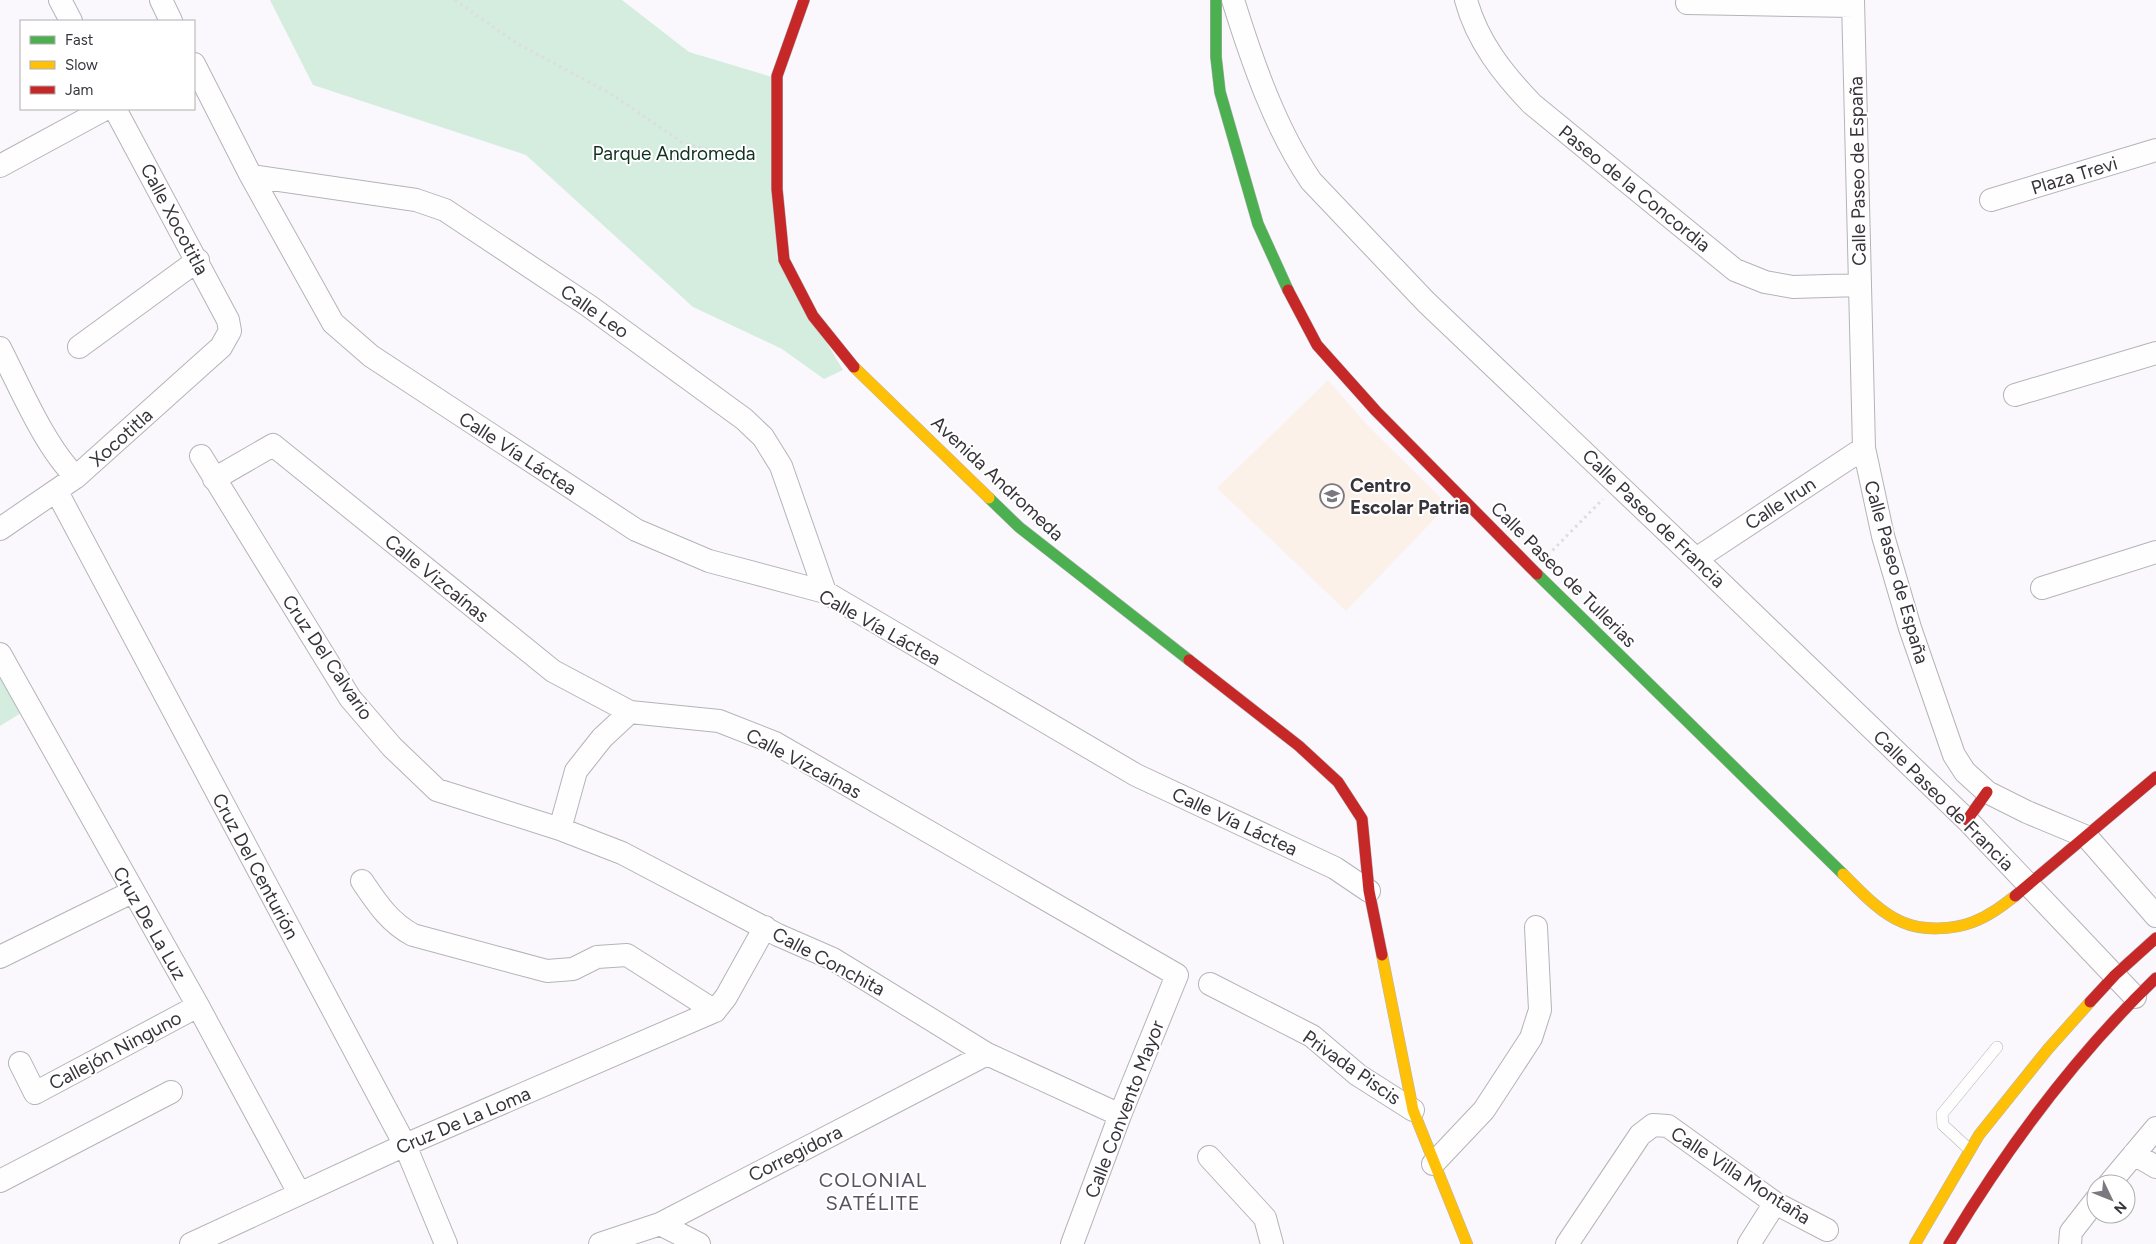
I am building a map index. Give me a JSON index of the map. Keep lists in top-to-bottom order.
{
  "streets": {
    "street": [
      "Calle Paseo de España",
      "Plaza Trevi",
      "Paseo de la Concordia",
      "Calle Xocotitla",
      "Calle Leo",
      "Xocotitla",
      "Calle Vía Láctea",
      "Avenida Andromeda",
      "Calle Irun",
      "Calle Paseo de Francia",
      "Calle Paseo de Tullerias",
      "Calle Vizcaínas",
      "Cruz Del Calvario",
      "Cruz Del Centurión",
      "Cruz De La Luz",
      "Calle Conchita",
      "Callejón Ninguno",
      "Privada Piscis",
      "Calle Convento Mayor",
      "Cruz De La Loma",
      "Corregidora",
      "Calle Villa Montaña"
    ]
  },
  "crossings": [
    ["Calle Paseo de España", "Paseo de la Concordia"],
    ["Calle Paseo de España", "Calle Irun"],
    ["Calle Paseo de España", "Calle Paseo de Tullerias"],
    ["Calle Xocotitla", "Xocotitla"],
    ["Calle Leo", "Calle Vía Láctea"],
    ["Xocotitla", "Cruz Del Centurión"],
    ["Calle Vía Láctea", "Avenida Andromeda"],
    ["Calle Irun", "Calle Paseo de Francia"],
    ["Calle Paseo de Francia", "Calle Paseo de Tullerias"],
    ["Calle Vizcaínas", "Cruz Del Calvario"],
    ["Calle Vizcaínas", "Calle Convento Mayor"],
    ["Cruz Del Calvario", "Calle Conchita"],
    ["Cruz Del Centurión", "Cruz De La Loma"],
    ["Cruz De La Luz", "Callejón Ninguno"],
    ["Cruz De La Luz", "Cruz De La Loma"],
    ["Calle Conchita", "Calle Convento Mayor"],
    ["Calle Conchita", "Cruz De La Loma"],
    ["Calle Conchita", "Corregidora"]
  ],
  "districts": ["COLONIAL SATÉLITE"],
  "parks": ["Parque Andromeda"],
  "places": {
    "school or university": ["Centro Escolar Patria"]
  },
  "legend": ["Fast", "Slow", "Jam"],
  "north": "bottom right"
}
